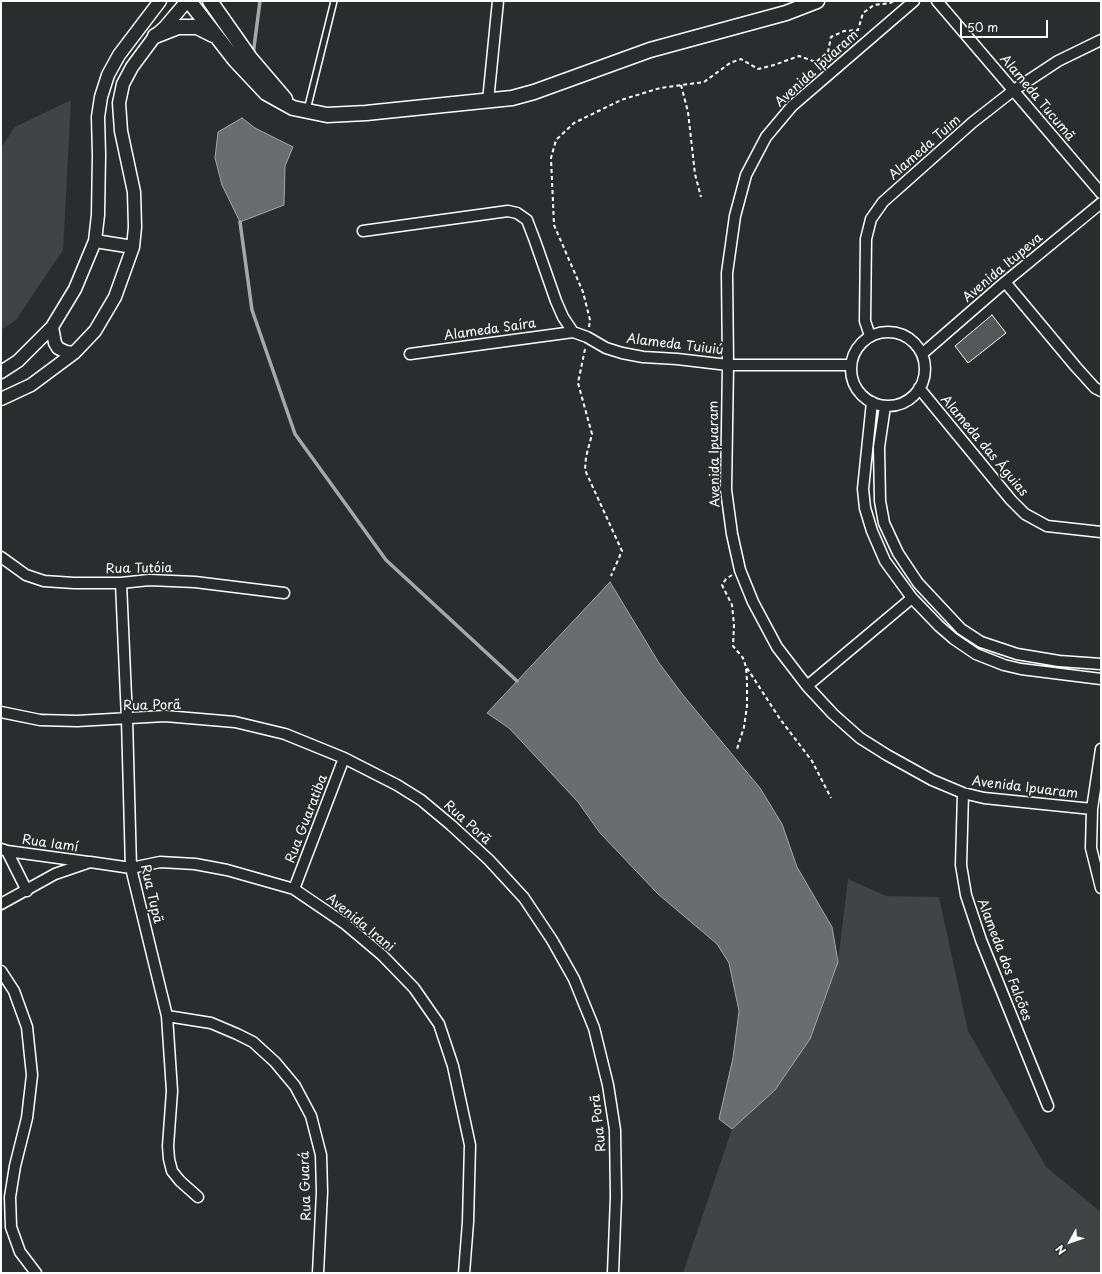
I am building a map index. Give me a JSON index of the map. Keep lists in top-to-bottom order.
{
  "streets": {
    "street": [
      "Avenida Ipuaram",
      "Alameda Tucumã",
      "Alameda Tuim",
      "Avenida Itupeva",
      "Alameda Saíra",
      "Alameda Tuiuiú",
      "Alameda das Águias",
      "Rua Tutóia",
      "Rua Porã",
      "Rua Guaratiba",
      "Rua Iamí",
      "Rua Tupã",
      "Avenida Irani",
      "Alameda dos Falcões",
      "Rua Guará"
    ]
  },
  "crossings": [
    ["Avenida Ipuaram", "Alameda Tuiuiú"],
    ["Avenida Ipuaram", "Alameda dos Falcões"],
    ["Alameda Tucumã", "Alameda Tuim"],
    ["Alameda Tuim", "Avenida Itupeva"],
    ["Alameda Tuim", "Alameda Tuiuiú"],
    ["Alameda Tuim", "Alameda das Águias"],
    ["Avenida Itupeva", "Alameda Tuiuiú"],
    ["Avenida Itupeva", "Alameda das Águias"],
    ["Alameda Saíra", "Alameda Tuiuiú"],
    ["Alameda Tuiuiú", "Alameda das Águias"],
    ["Rua Tutóia", "Rua Tupã"],
    ["Rua Porã", "Rua Guaratiba"],
    ["Rua Porã", "Rua Tupã"],
    ["Rua Guaratiba", "Avenida Irani"],
    ["Rua Iamí", "Avenida Irani"],
    ["Rua Tupã", "Avenida Irani"],
    ["Rua Tupã", "Rua Guará"]
  ],
  "scale_bar": "50 m",
  "north": "bottom left"
}
